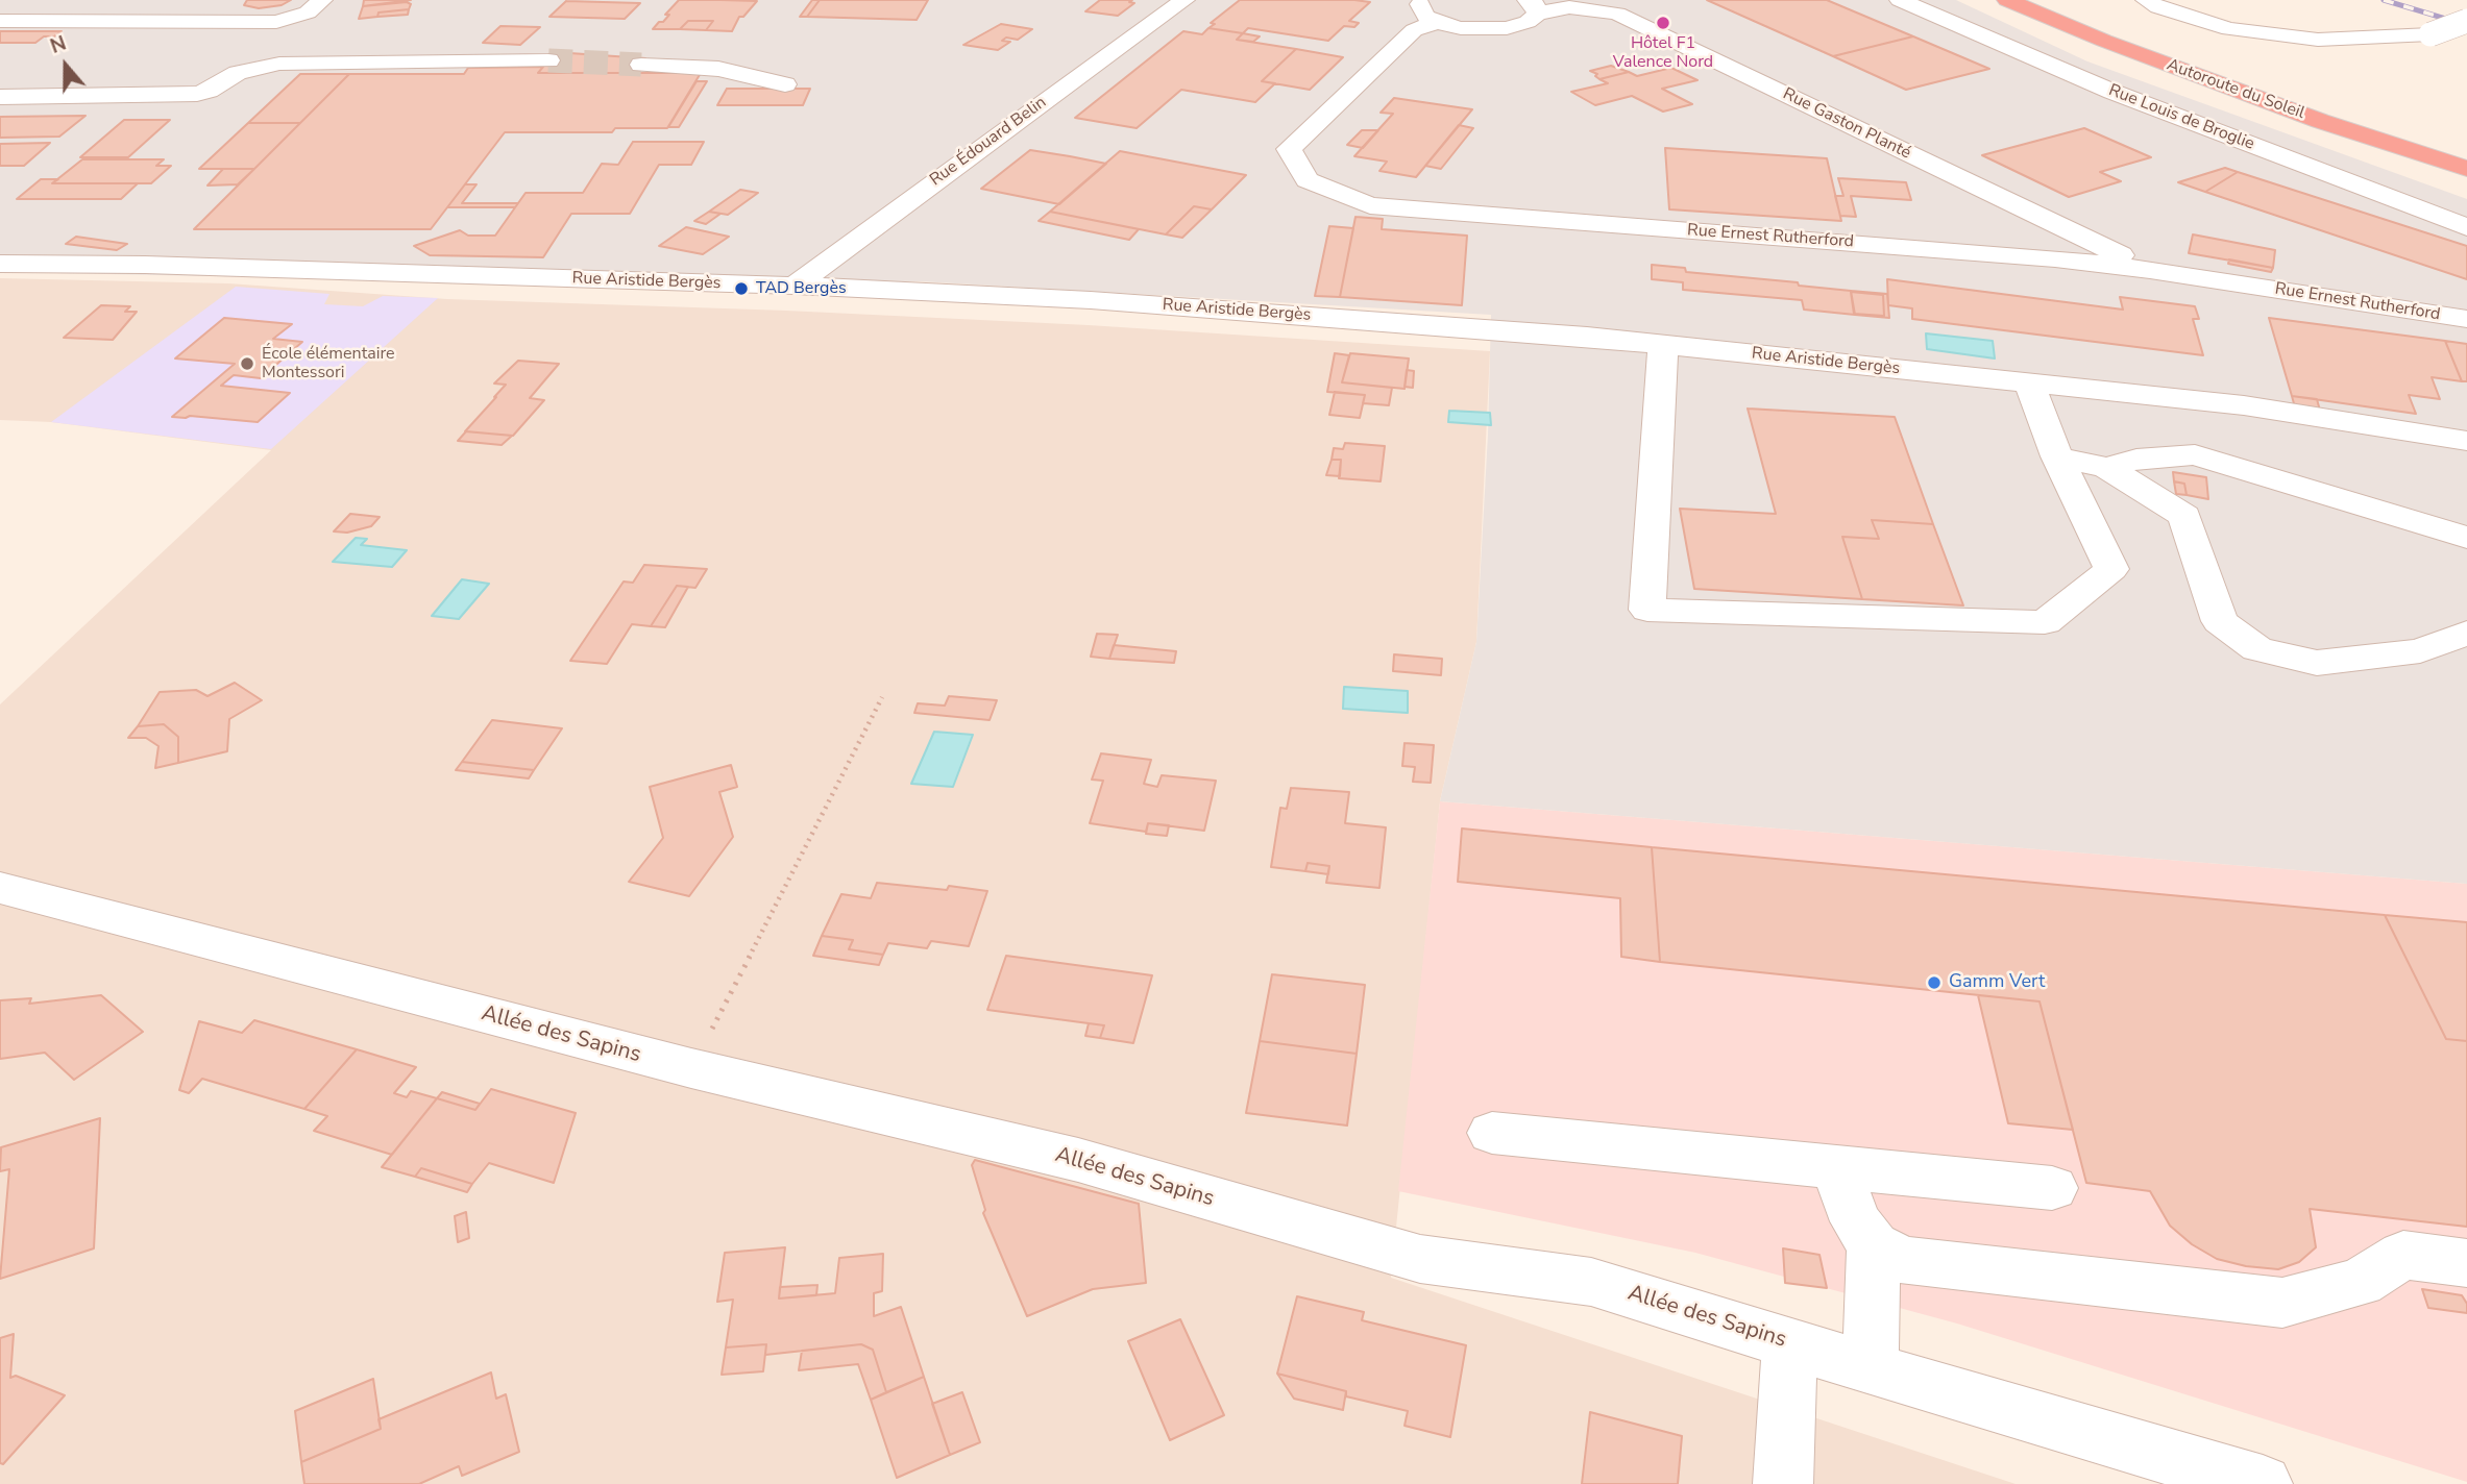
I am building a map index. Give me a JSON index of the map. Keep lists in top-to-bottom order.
{
  "streets": {
    "highway": ["Autoroute du Soleil"],
    "street": [
      "Rue Louis de Broglie",
      "Rue Gaston Planté",
      "Rue Édouard Belin",
      "Rue Ernest Rutherford",
      "Rue Aristide Bergès",
      "Allée des Sapins"
    ]
  },
  "crossings": [
    ["Rue Gaston Planté", "Rue Ernest Rutherford"],
    ["Rue Édouard Belin", "Rue Aristide Bergès"]
  ],
  "places": [
    "Hôtel F1 Valence Nord",
    "TAD Bergès",
    "École élémentaire Montessori",
    "Gamm Vert"
  ],
  "north": "top"
}
